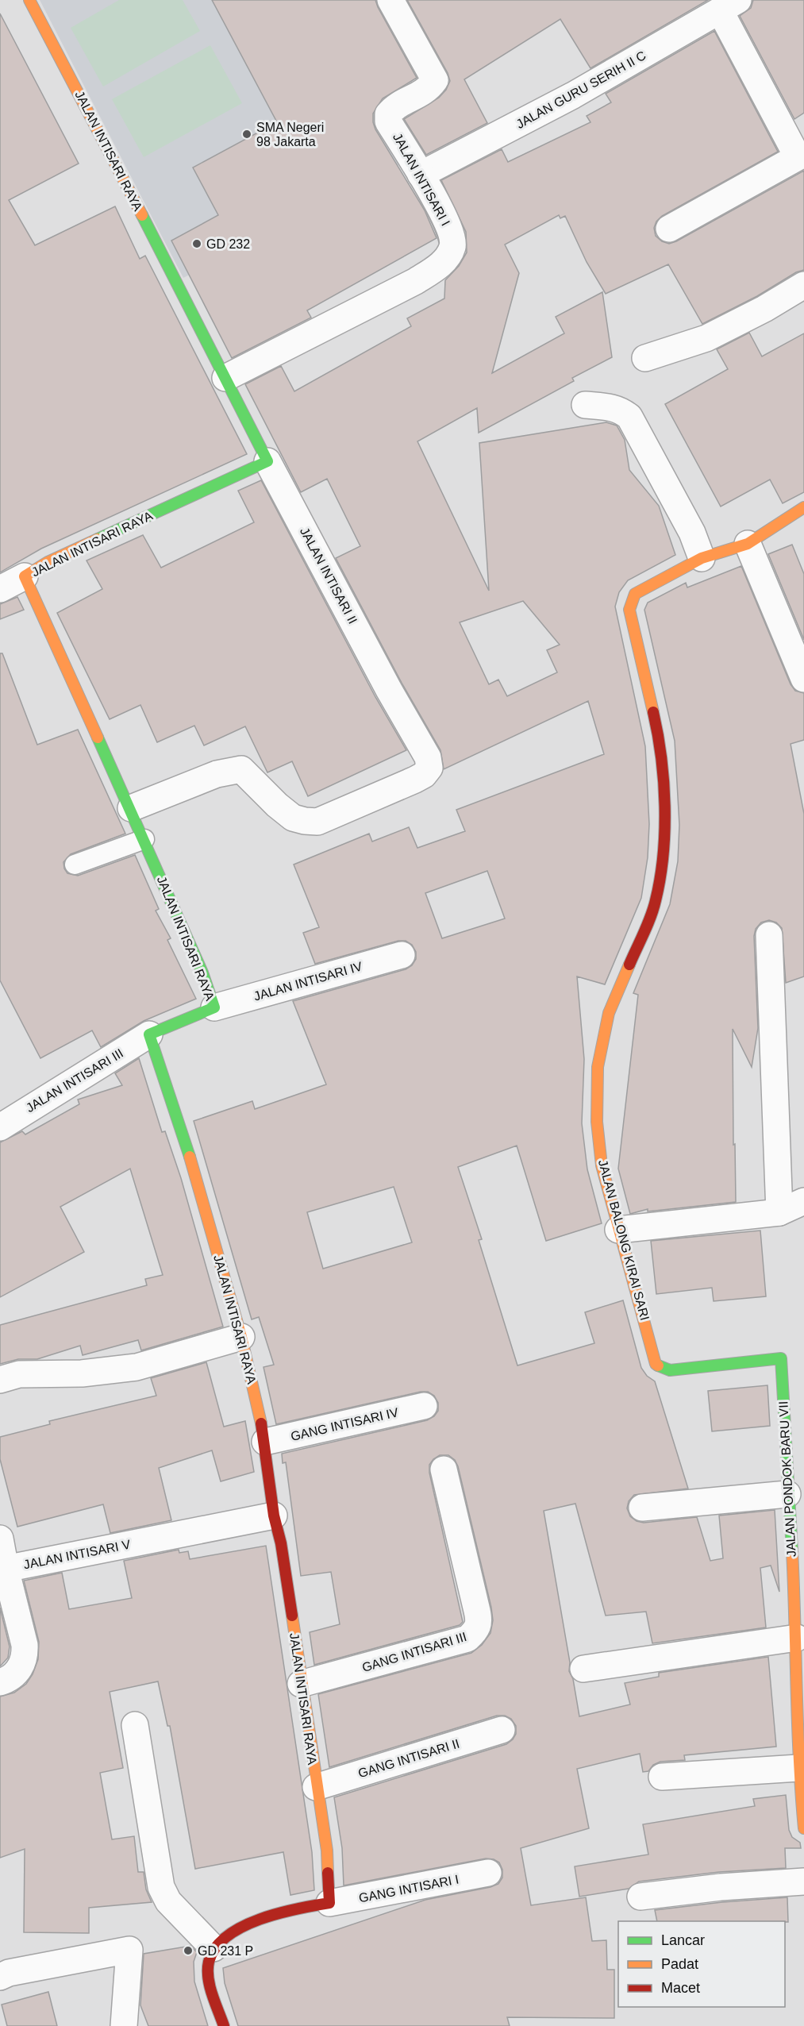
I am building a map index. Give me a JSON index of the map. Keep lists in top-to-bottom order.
{
  "streets": {
    "street": [
      "JALAN GURU SERIH II C",
      "JALAN INTISARI RAYA",
      "JALAN INTISARI I",
      "JALAN INTISARI II",
      "JALAN INTISARI IV",
      "JALAN INTISARI III",
      "JALAN BALONG KIRAI SARI",
      "GANG INTISARI IV",
      "JALAN PONDOK BARU VII",
      "JALAN INTISARI V",
      "GANG INTISARI III",
      "GANG INTISARI II",
      "GANG INTISARI I"
    ]
  },
  "crossings": [
    ["JALAN GURU SERIH II C", "JALAN INTISARI I"],
    ["JALAN INTISARI RAYA", "JALAN INTISARI I"],
    ["JALAN INTISARI RAYA", "JALAN INTISARI II"],
    ["JALAN INTISARI RAYA", "JALAN INTISARI IV"],
    ["JALAN INTISARI RAYA", "JALAN INTISARI III"],
    ["JALAN INTISARI RAYA", "GANG INTISARI IV"],
    ["JALAN INTISARI RAYA", "JALAN INTISARI V"],
    ["JALAN INTISARI RAYA", "GANG INTISARI III"],
    ["JALAN INTISARI RAYA", "GANG INTISARI II"],
    ["JALAN INTISARI RAYA", "GANG INTISARI I"],
    ["JALAN BALONG KIRAI SARI", "JALAN PONDOK BARU VII"]
  ],
  "places": ["SMA Negeri 98 Jakarta", "GD 232", "GD 231 P"],
  "legend": ["Lancar", "Padat", "Macet"]
}
